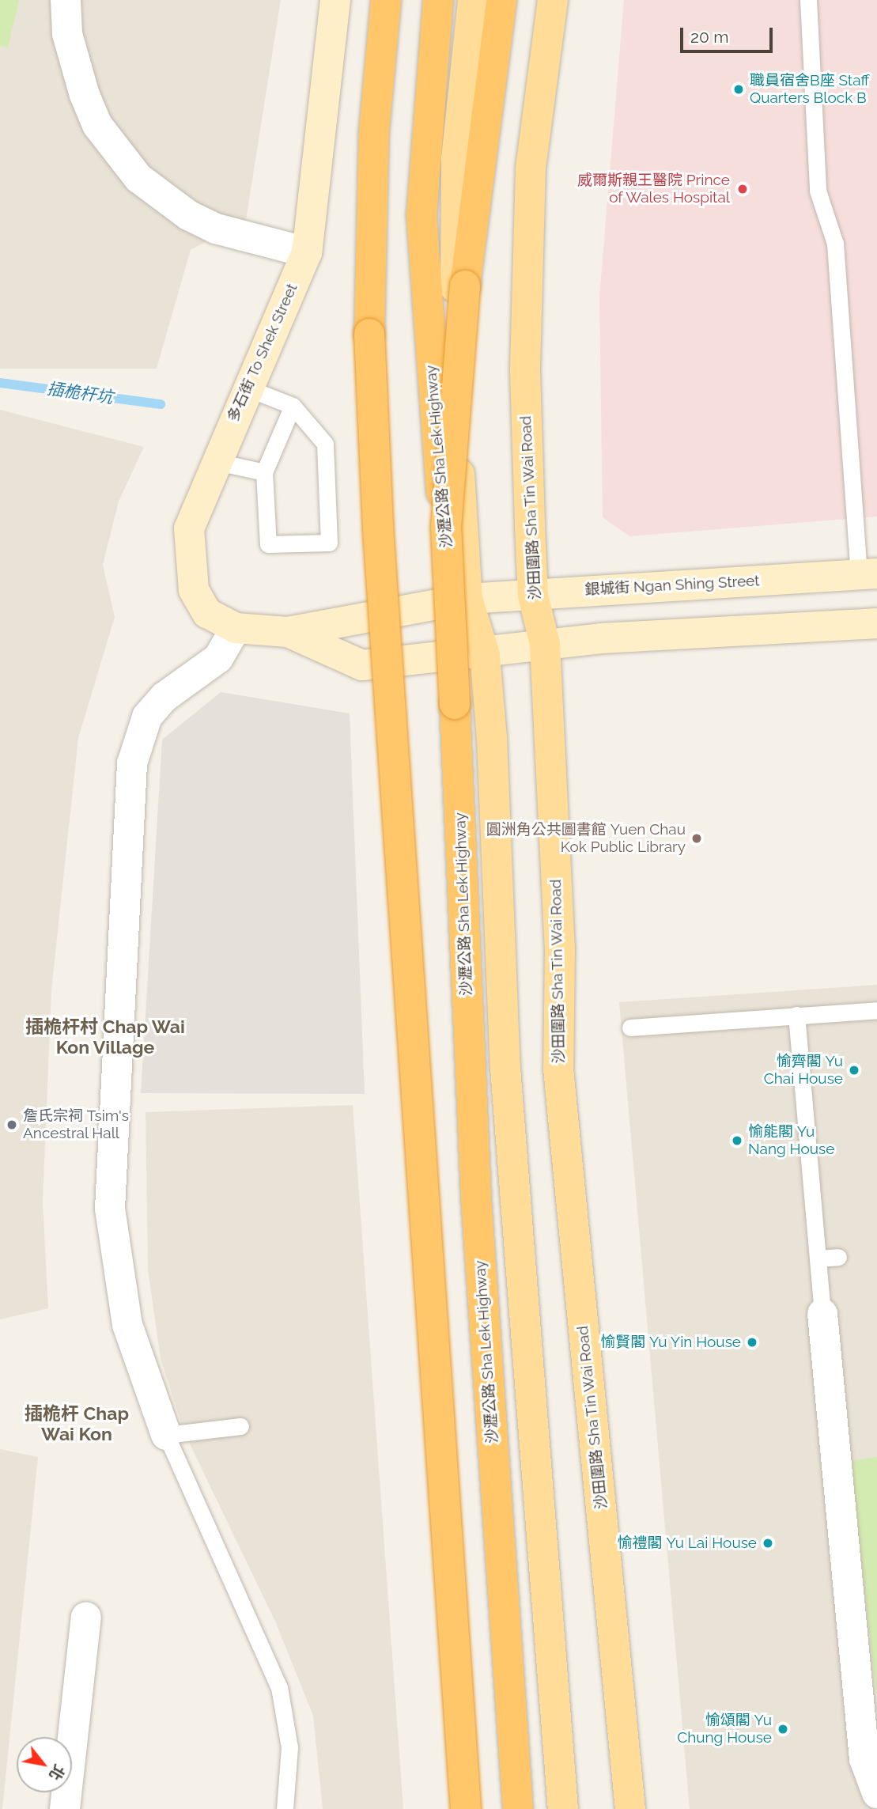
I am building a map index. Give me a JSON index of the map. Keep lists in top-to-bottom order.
{
  "streets": {
    "highway": ["沙瀝公路 Sha Lek Highway"],
    "main road": ["沙田圍路 Sha Tin Wai Road"],
    "street": ["多石街 To Shek Street", "銀城街 Ngan Shing Street"]
  },
  "crossings": [
    ["多石街 To Shek Street", "銀城街 Ngan Shing Street"],
    ["沙田圍路 Sha Tin Wai Road", "銀城街 Ngan Shing Street"]
  ],
  "districts": ["插桅杆村 Chap Wai Kon Village", "插桅杆 Chap Wai Kon"],
  "water": ["插桅杆坑"],
  "places": [
    "職員宿舍B座 Staff Quarters Block B",
    "威爾斯親王醫院 Prince of Wales Hospital",
    "圓洲角公共圖書館 Yuen Chau Kok Public Library",
    "愉齊閣 Yu Chai House",
    "詹氏宗祠 Tsim's Ancestral Hall",
    "愉能閣 Yu Nang House",
    "愉賢閣 Yu Yin House",
    "愉禮閣 Yu Lai House",
    "愉頌閣 Yu Chung House"
  ],
  "scale_bar": "20 m",
  "north": "bottom right"
}
